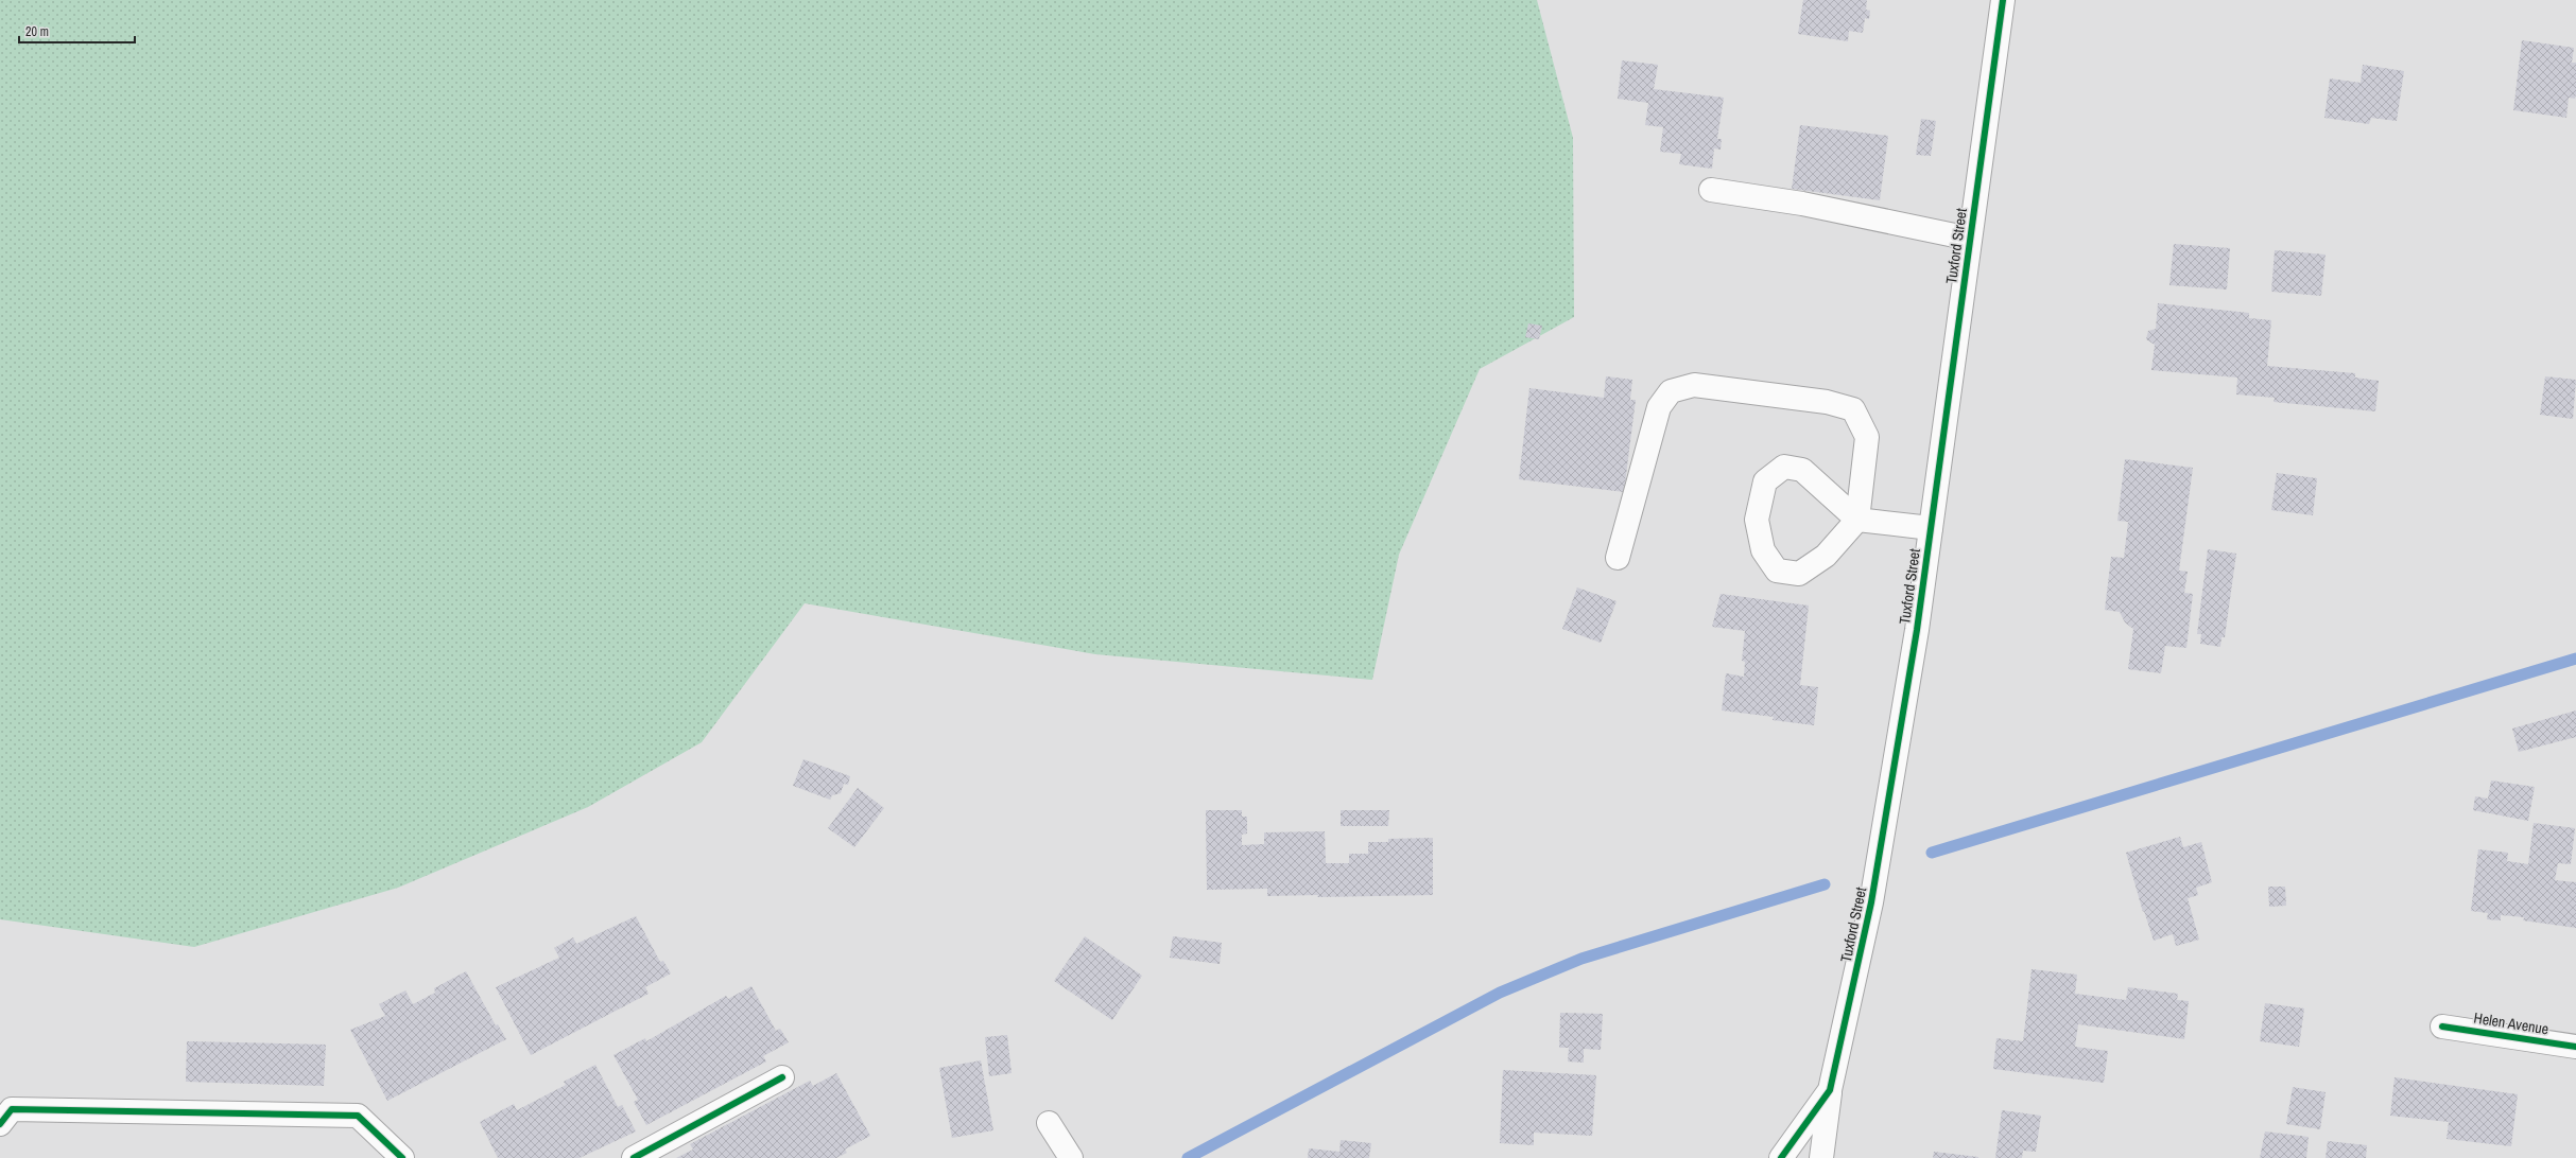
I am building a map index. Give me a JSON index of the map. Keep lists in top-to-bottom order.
{
  "streets": {
    "street": ["Tuxford Street", "Helen Avenue"]
  },
  "scale_bar": "20 m"
}
